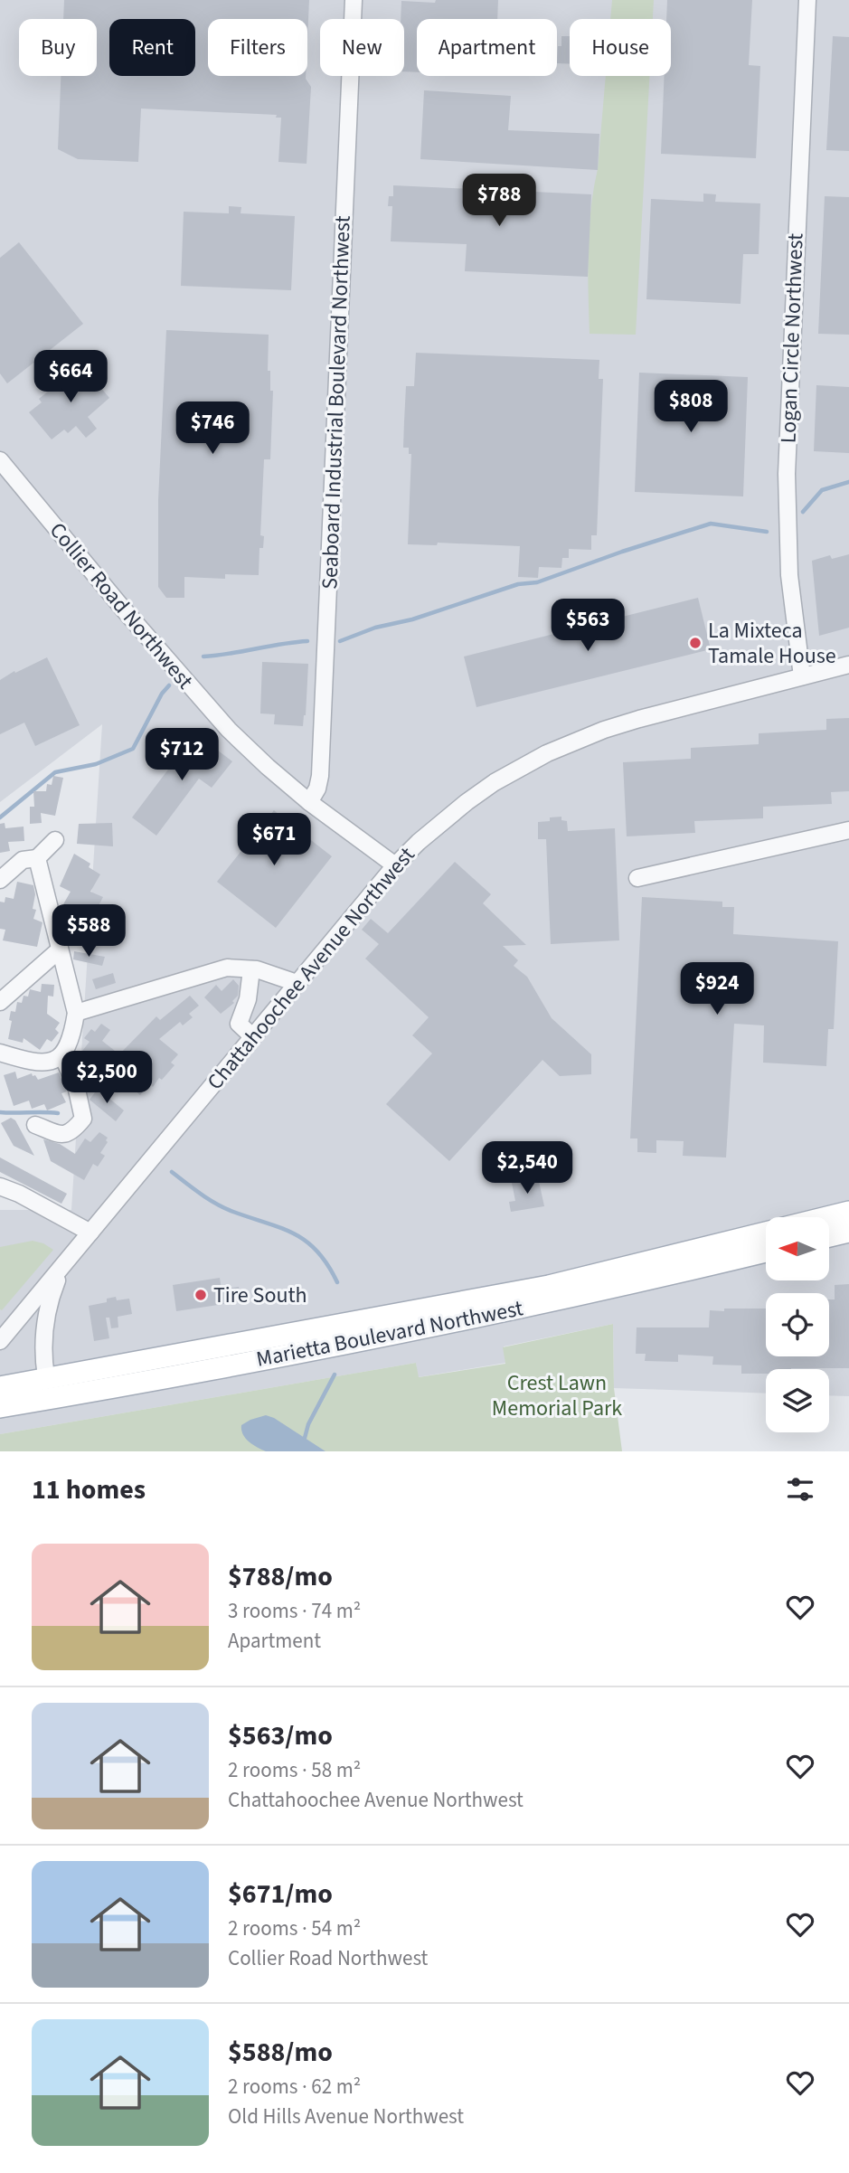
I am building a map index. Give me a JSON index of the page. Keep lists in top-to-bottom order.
{
  "streets": {
    "main road": ["Marietta Boulevard Northwest"],
    "street": [
      "Logan Circle Northwest",
      "Seaboard Industrial Boulevard Northwest",
      "Collier Road Northwest",
      "Chattahoochee Avenue Northwest"
    ]
  },
  "crossings": [
    ["Logan Circle Northwest", "Chattahoochee Avenue Northwest"],
    ["Seaboard Industrial Boulevard Northwest", "Collier Road Northwest"],
    ["Collier Road Northwest", "Chattahoochee Avenue Northwest"]
  ],
  "parks": ["Crest Lawn Memorial Park"],
  "places": ["La Mixteca Tamale House", "Tire South"],
  "north": "left",
  "page": {
    "chip": [
      "Buy",
      "Rent",
      "Filters",
      "New",
      "Apartment",
      "House"
    ],
    "price": [
      "$788",
      "$664",
      "$808",
      "$746",
      "$563",
      "$712",
      "$671",
      "$588",
      "$924",
      "$2,500",
      "$2,540"
    ],
    "heading": "11 homes",
    "list": [
      {
        "name": "$788/mo",
        "note": "3 rooms · 74 m² · Apartment"
      },
      {
        "name": "$563/mo",
        "note": "2 rooms · 58 m² · Chattahoochee Avenue Northwest"
      },
      {
        "name": "$671/mo",
        "note": "2 rooms · 54 m² · Collier Road Northwest"
      },
      {
        "name": "$588/mo",
        "note": "2 rooms · 62 m² · Old Hills Avenue Northwest"
      }
    ]
  }
}
